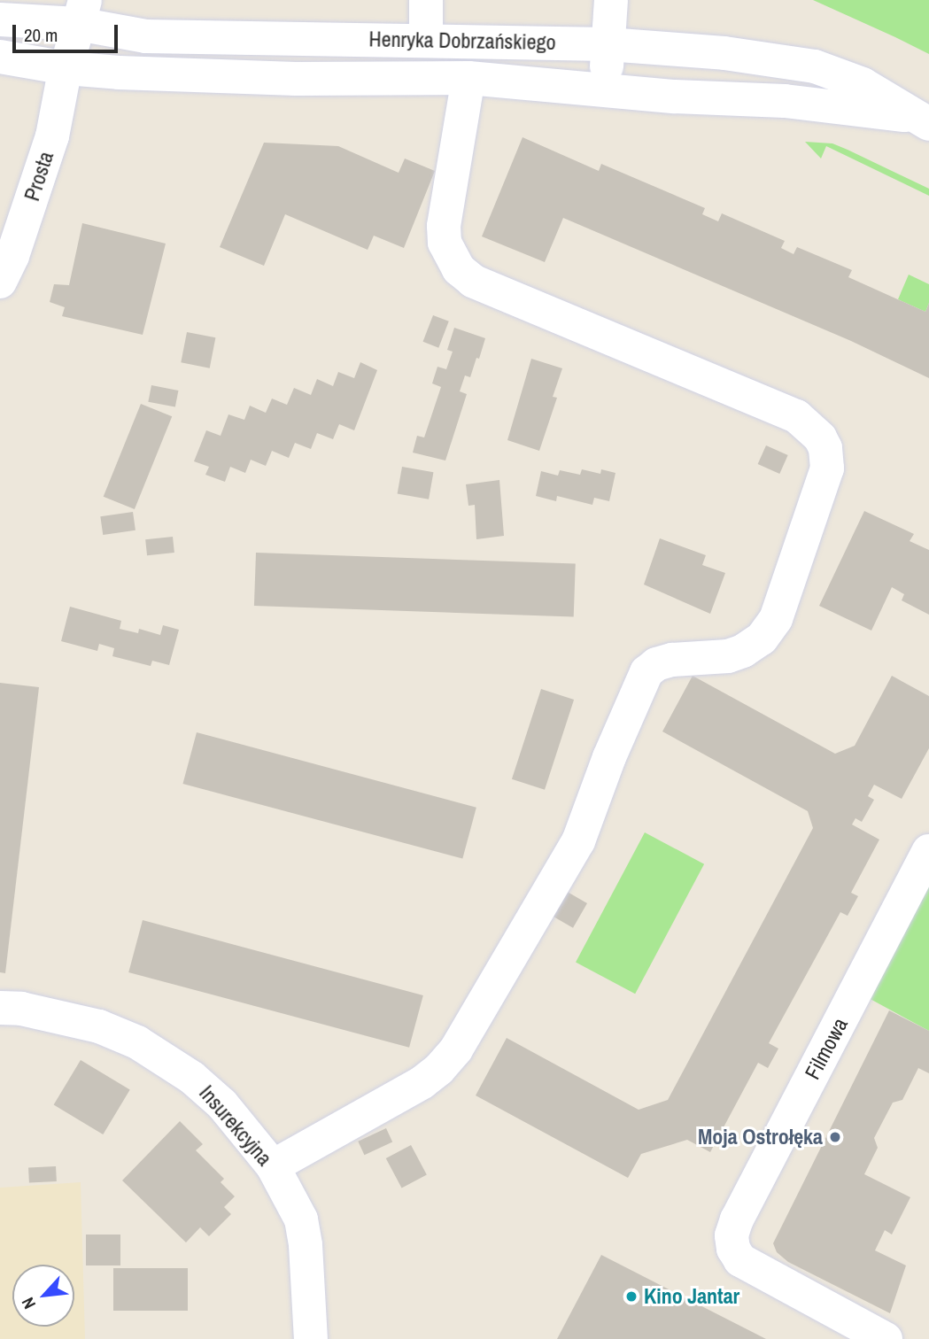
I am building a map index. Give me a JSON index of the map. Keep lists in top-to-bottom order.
{
  "streets": {
    "street": [
      "Henryka Dobrzańskiego",
      "Prosta",
      "Filmowa",
      "Insurekcyjna"
    ]
  },
  "crossings": [
    ["Henryka Dobrzańskiego", "Prosta"]
  ],
  "places": ["Moja Ostrołęka", "Kino Jantar"],
  "scale_bar": "20 m",
  "north": "bottom left"
}
